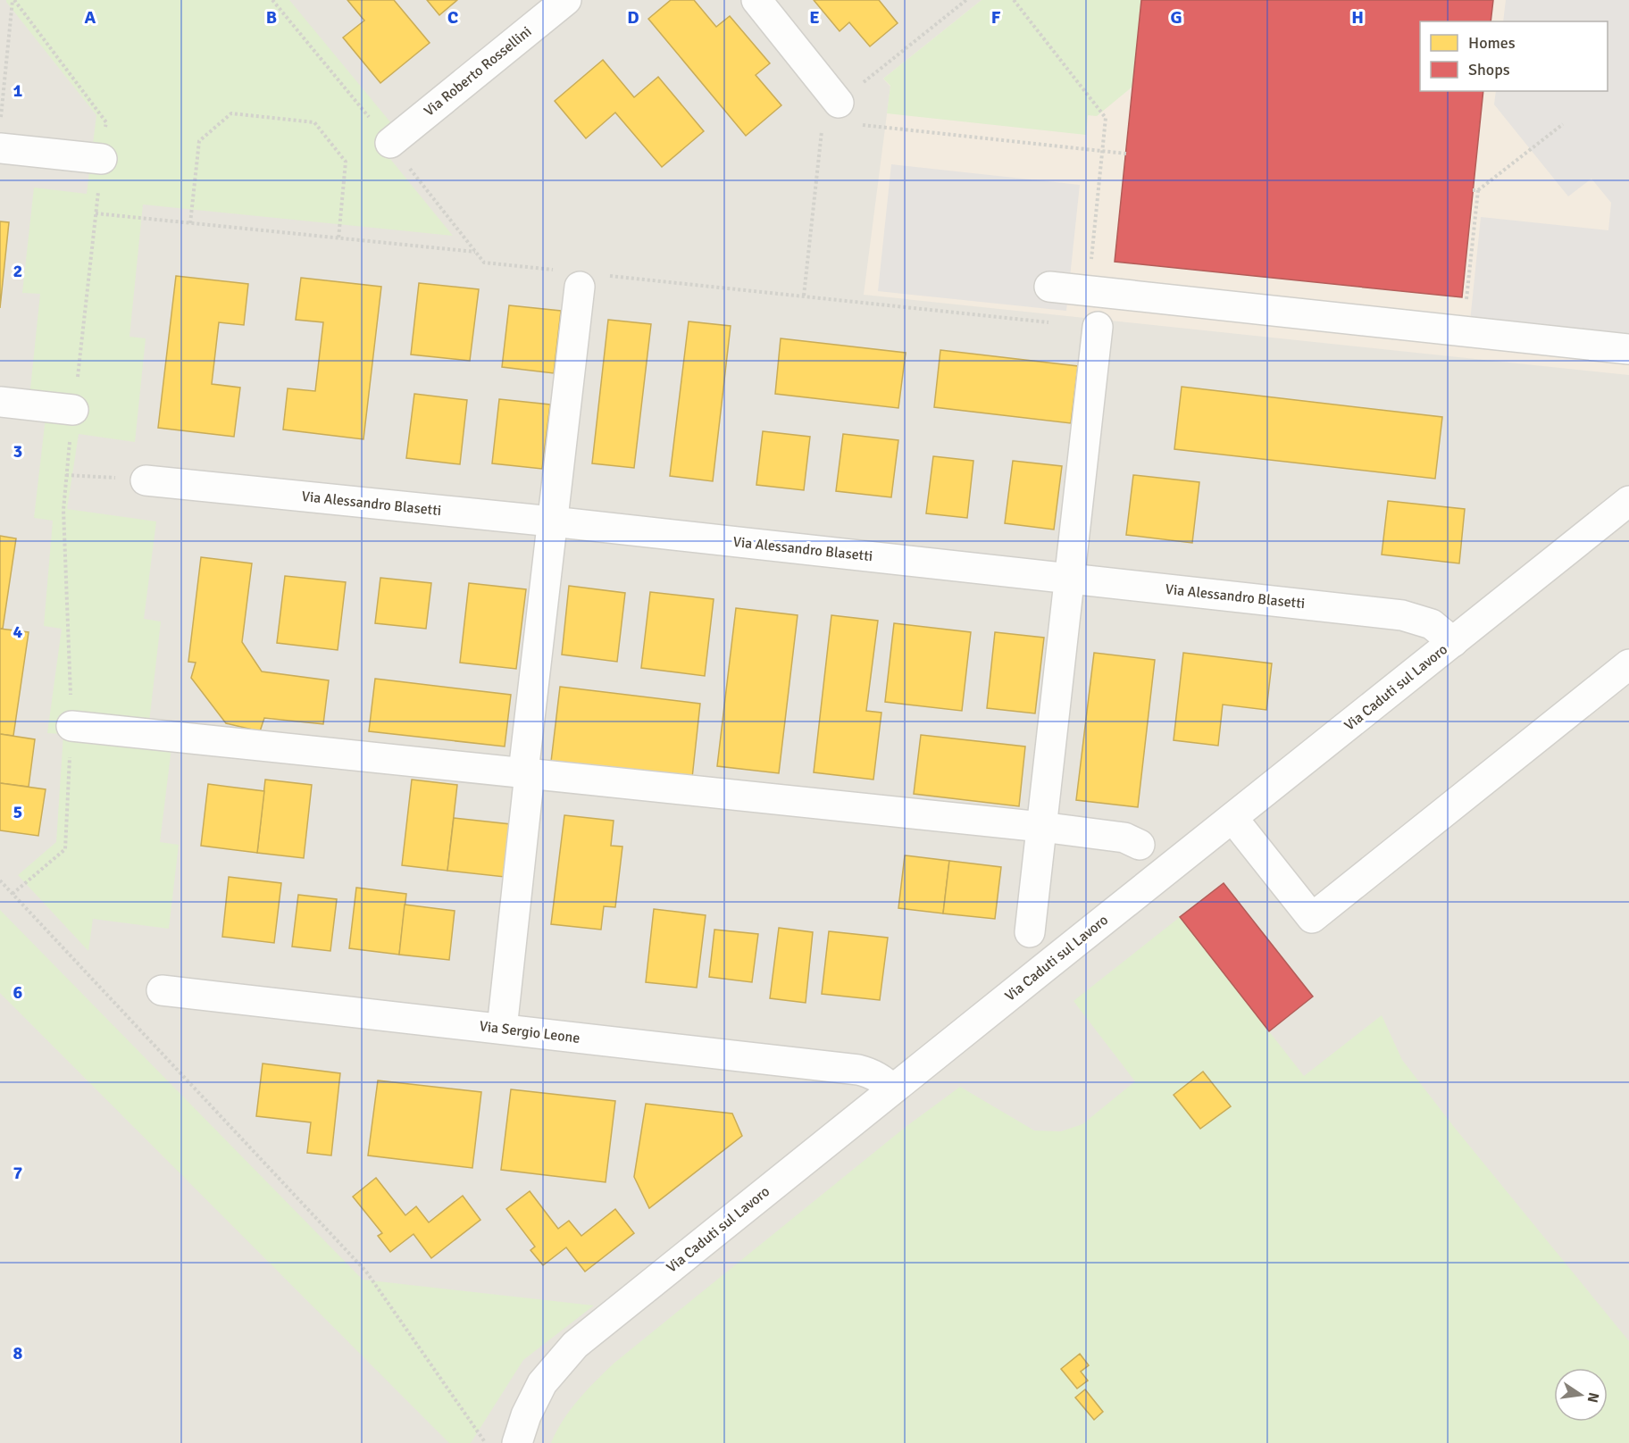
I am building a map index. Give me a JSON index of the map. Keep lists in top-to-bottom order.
{
  "streets": {
    "street": [
      "Via Roberto Rossellini",
      "Via Alessandro Blasetti",
      "Via Caduti sul Lavoro",
      "Via Sergio Leone"
    ]
  },
  "crossings": [
    ["Via Alessandro Blasetti", "Via Caduti sul Lavoro"],
    ["Via Caduti sul Lavoro", "Via Sergio Leone"]
  ],
  "legend": ["Homes", "Shops"],
  "north": "right",
  "grid": {
    "columns": [
      "A",
      "B",
      "C",
      "D",
      "E",
      "F",
      "G",
      "H"
    ],
    "rows": [
      "1",
      "2",
      "3",
      "4",
      "5",
      "6",
      "7",
      "8"
    ]
  }
}
